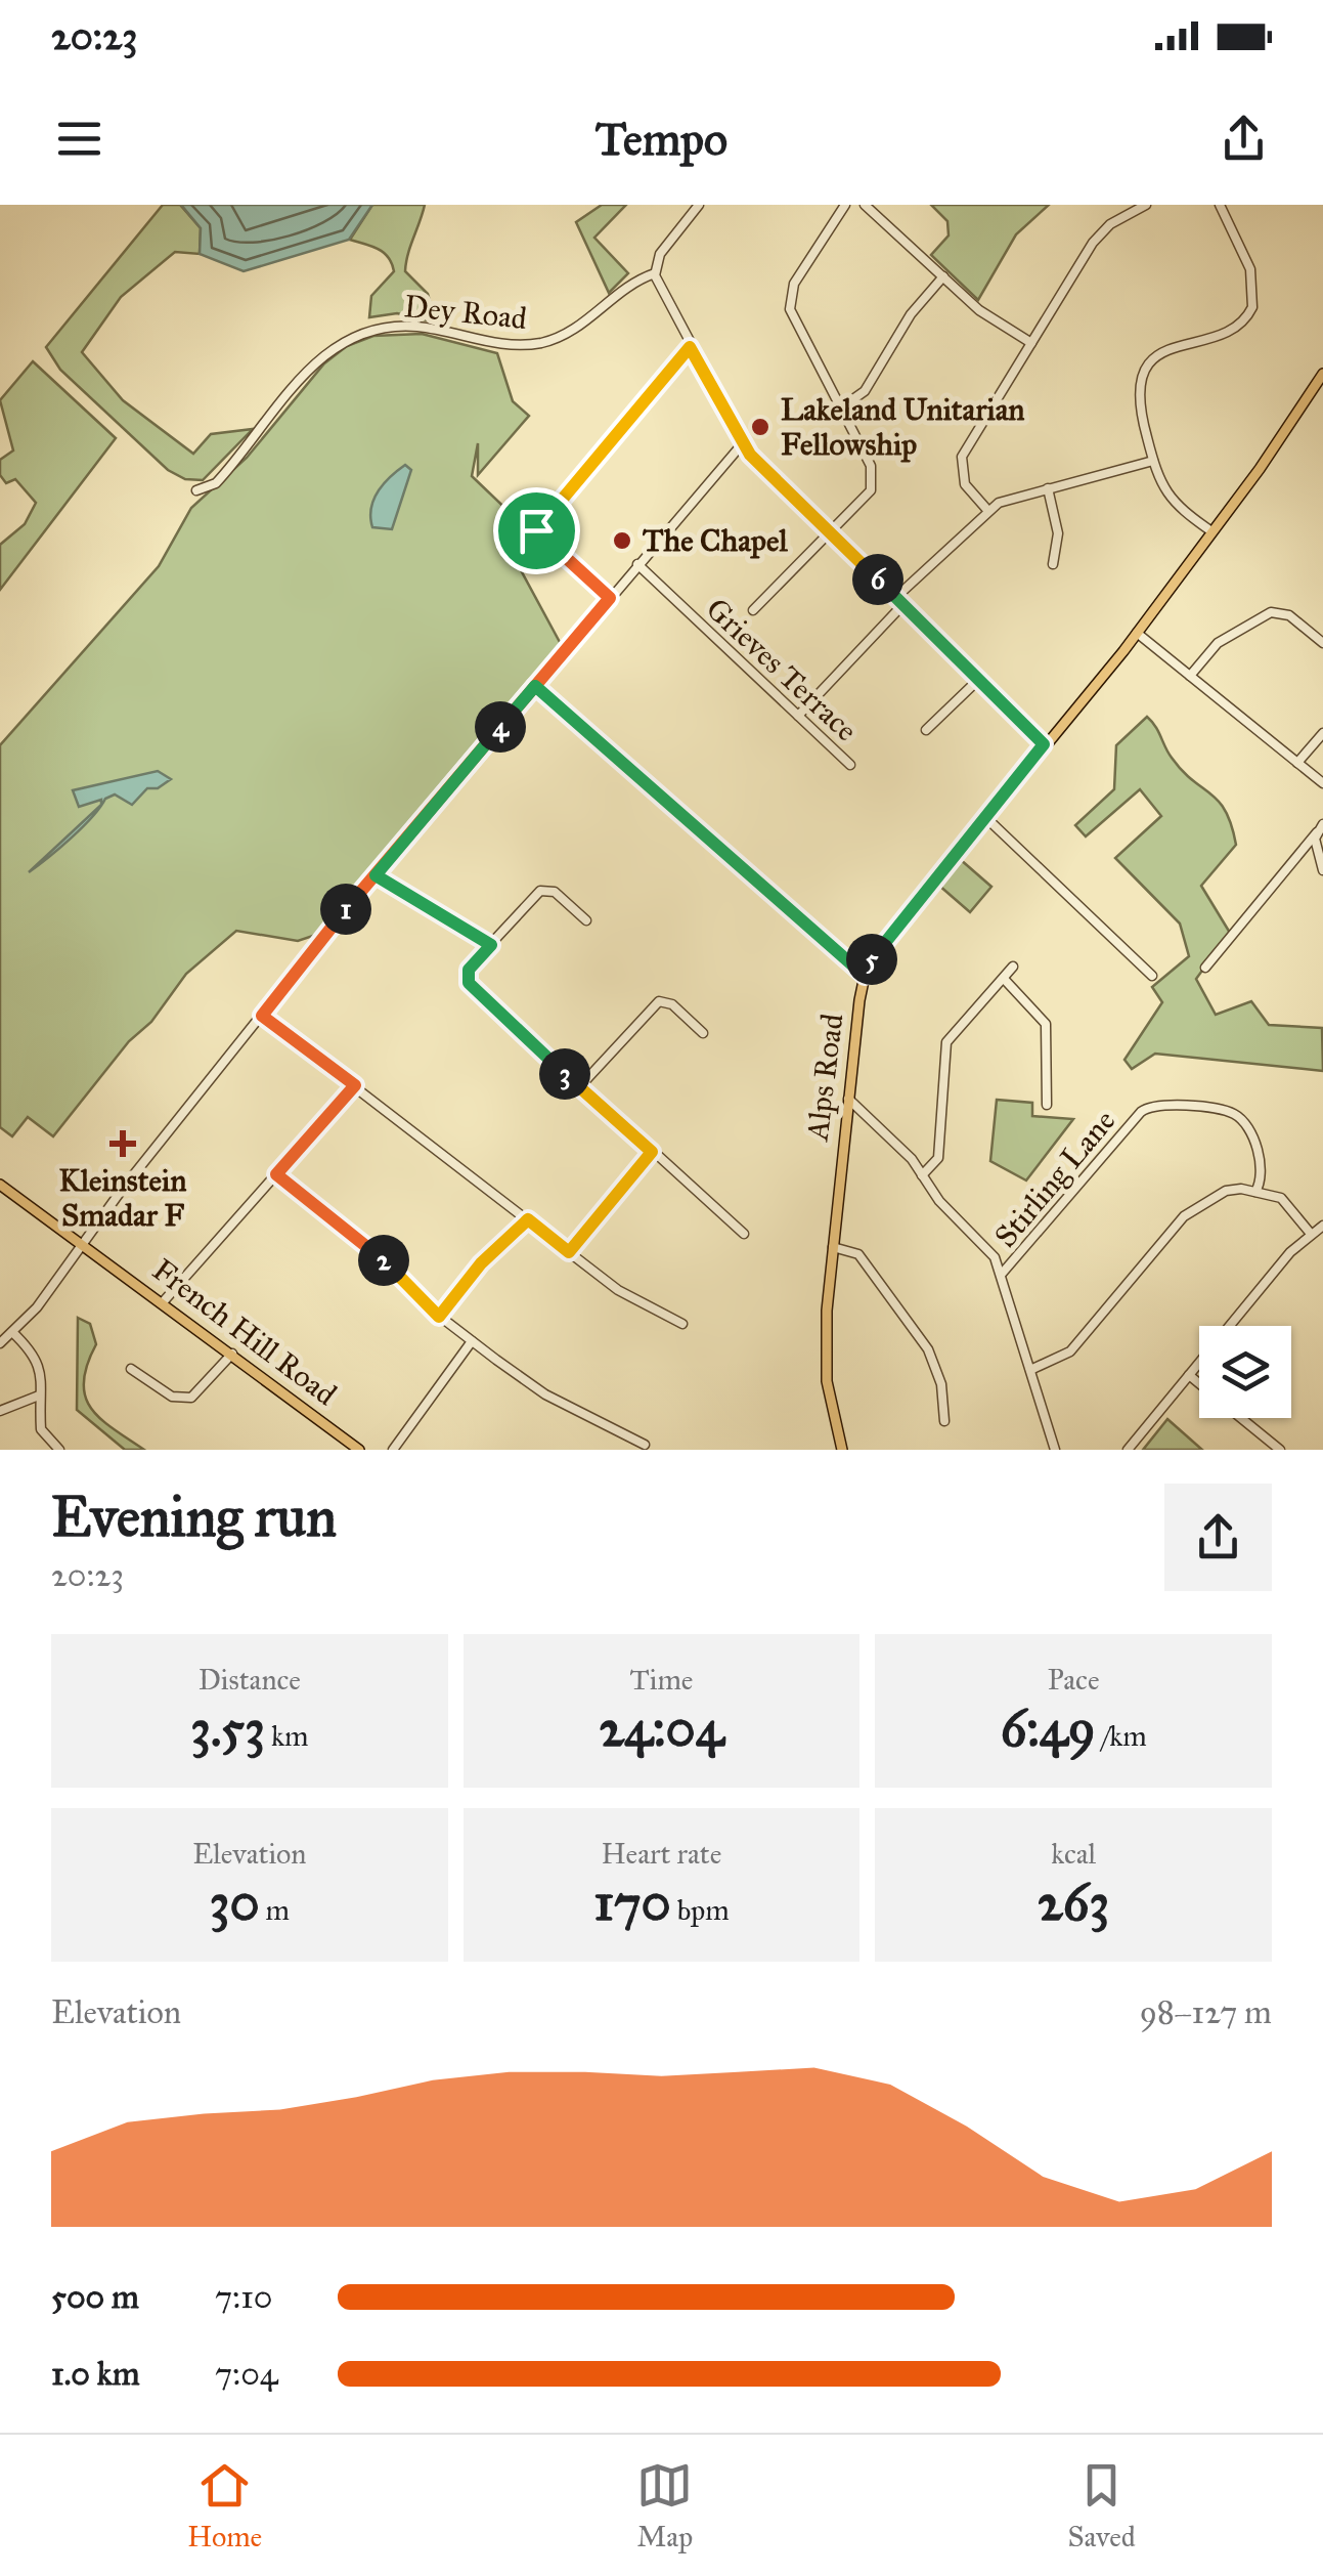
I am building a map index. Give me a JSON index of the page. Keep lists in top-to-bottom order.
{
  "streets": {
    "main road": ["Alps Road", "French Hill Road"],
    "street": ["Dey Road", "Grieves Terrace", "Stirling Lane"]
  },
  "places": {
    "other": ["Lakeland Unitarian Fellowship", "The Chapel"],
    "health": ["Kleinstein Smadar F"]
  },
  "page": {
    "status": "20:23",
    "header": "Tempo",
    "pins": [
      "6",
      "4",
      "1",
      "5",
      "3",
      "2"
    ],
    "heading": ["Evening run", "20:23"],
    "stats": [
      ["Distance", "3.53 km"],
      ["Time", "24:04"],
      ["Pace", "6:49 /km"],
      ["Elevation", "30 m"],
      ["Heart rate", "170 bpm"],
      ["kcal", "263"]
    ],
    "chart": ["Elevation", "98–127 m"],
    "list": [
      {
        "name": "500 m",
        "note": "7:10"
      },
      {
        "name": "1.0 km",
        "note": "7:04"
      }
    ],
    "tabs": ["Home", "Map", "Saved"]
  }
}
